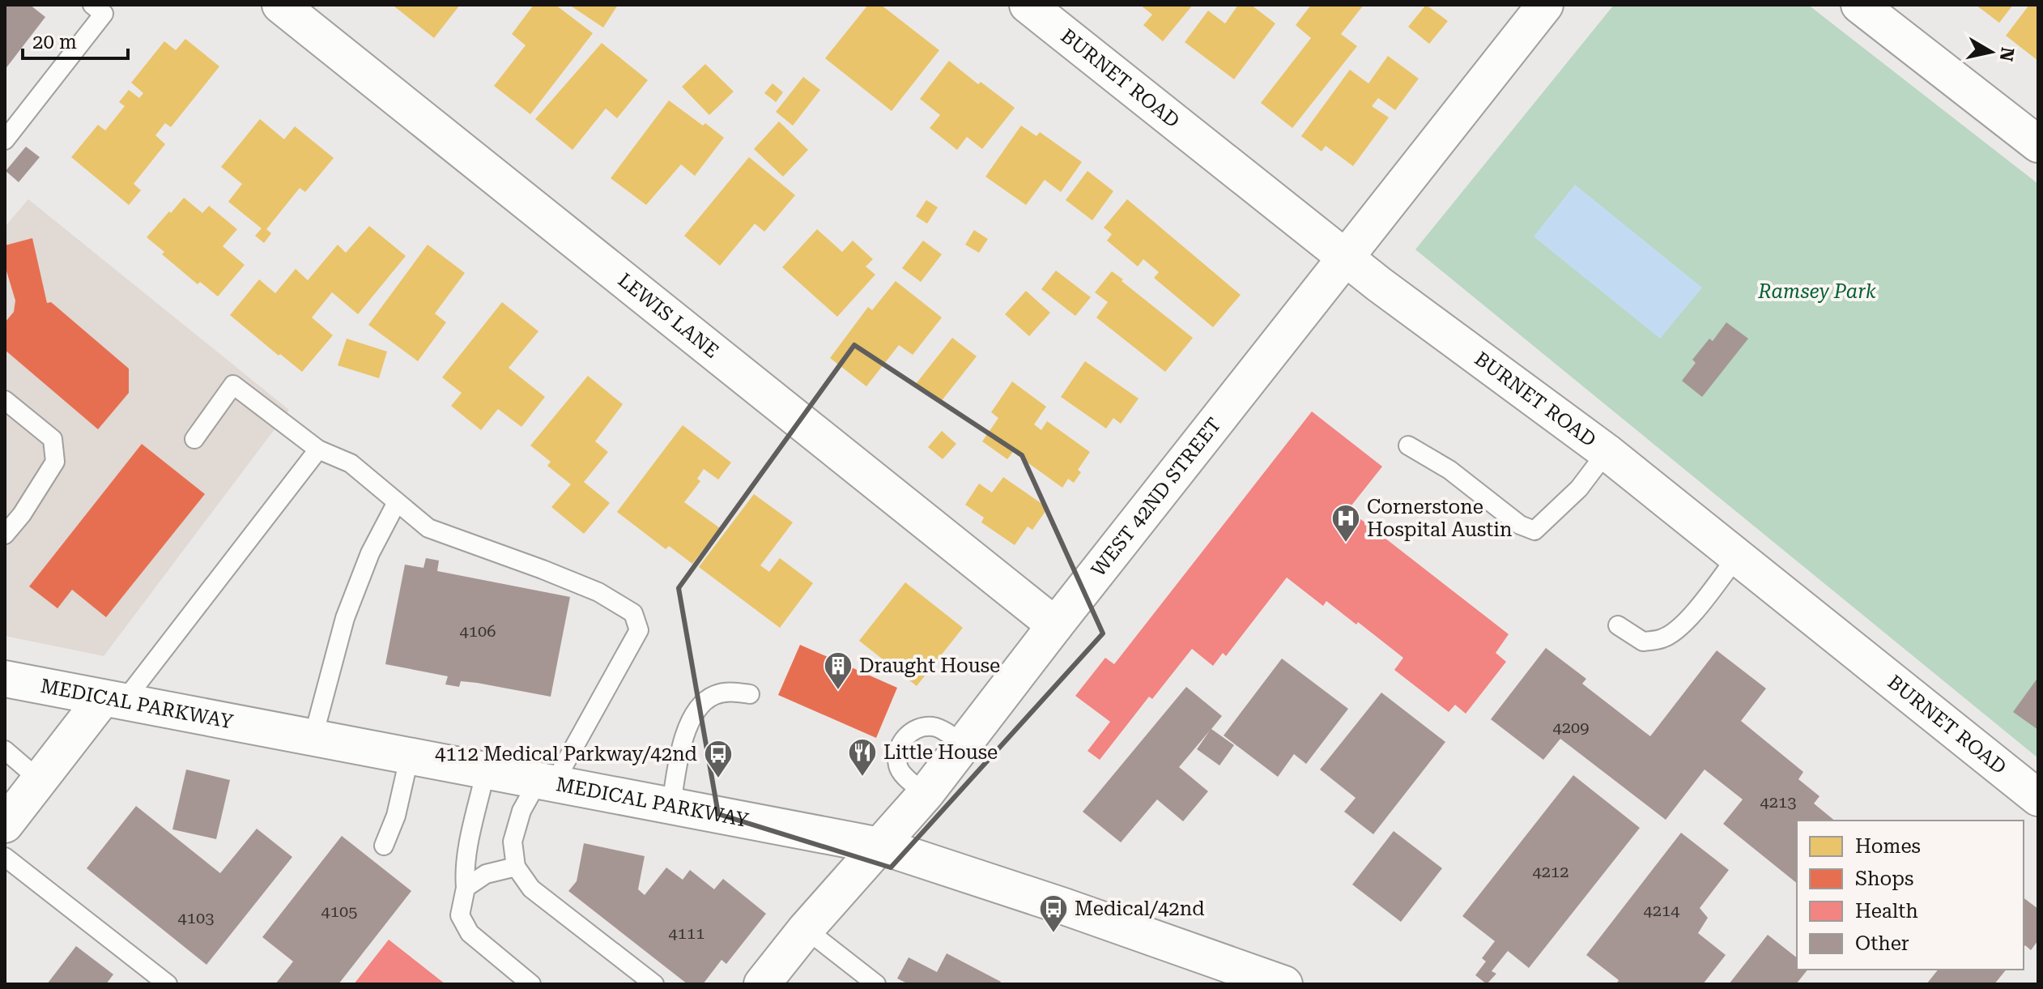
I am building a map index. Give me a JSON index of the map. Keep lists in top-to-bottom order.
{
  "streets": {
    "street": [
      "BURNET ROAD",
      "LEWIS LANE",
      "WEST 42ND STREET",
      "MEDICAL PARKWAY"
    ]
  },
  "crossings": [
    ["BURNET ROAD", "WEST 42ND STREET"],
    ["LEWIS LANE", "WEST 42ND STREET"],
    ["WEST 42ND STREET", "MEDICAL PARKWAY"]
  ],
  "parks": ["Ramsey Park"],
  "places": {
    "hospital": ["Cornerstone Hospital Austin"],
    "building": ["Draught House"],
    "restaurant": ["Little House"],
    "bus stop": ["4112 Medical Parkway/42nd", "Medical/42nd"]
  },
  "house_numbers": [
    "4106",
    "4209",
    "4213",
    "4212",
    "4214",
    "4105",
    "4103",
    "4111"
  ],
  "legend": [
    "Homes",
    "Shops",
    "Health",
    "Other"
  ],
  "scale_bar": "20 m",
  "north": "right"
}
